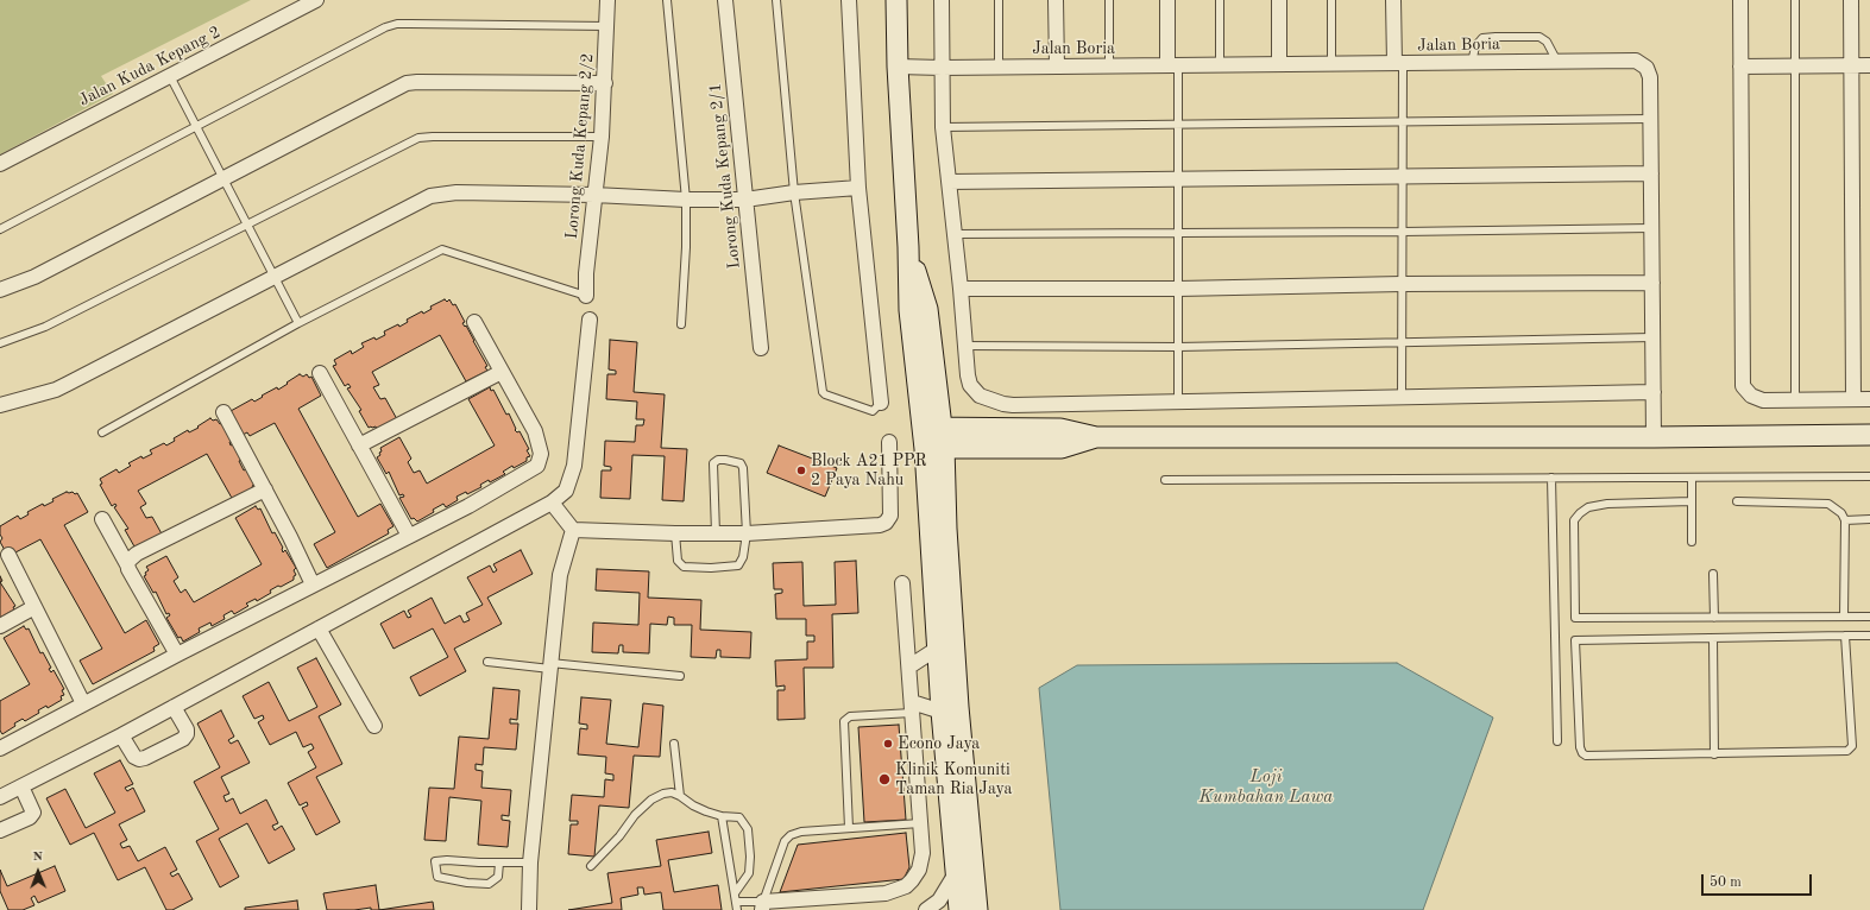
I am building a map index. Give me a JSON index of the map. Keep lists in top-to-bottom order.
{
  "streets": {
    "street": [
      "Jalan Boria",
      "Jalan Kuda Kepang 2",
      "Lorong Kuda Kepang 2/2",
      "Lorong Kuda Kepang 2/1"
    ]
  },
  "water": ["Loji Kumbahan Lawa"],
  "places": ["Block A21 PPR 2 Paya Nahu", "Econo Jaya", "Klinik Komuniti Taman Ria Jaya"],
  "scale_bar": "50 m",
  "north": "top"
}
